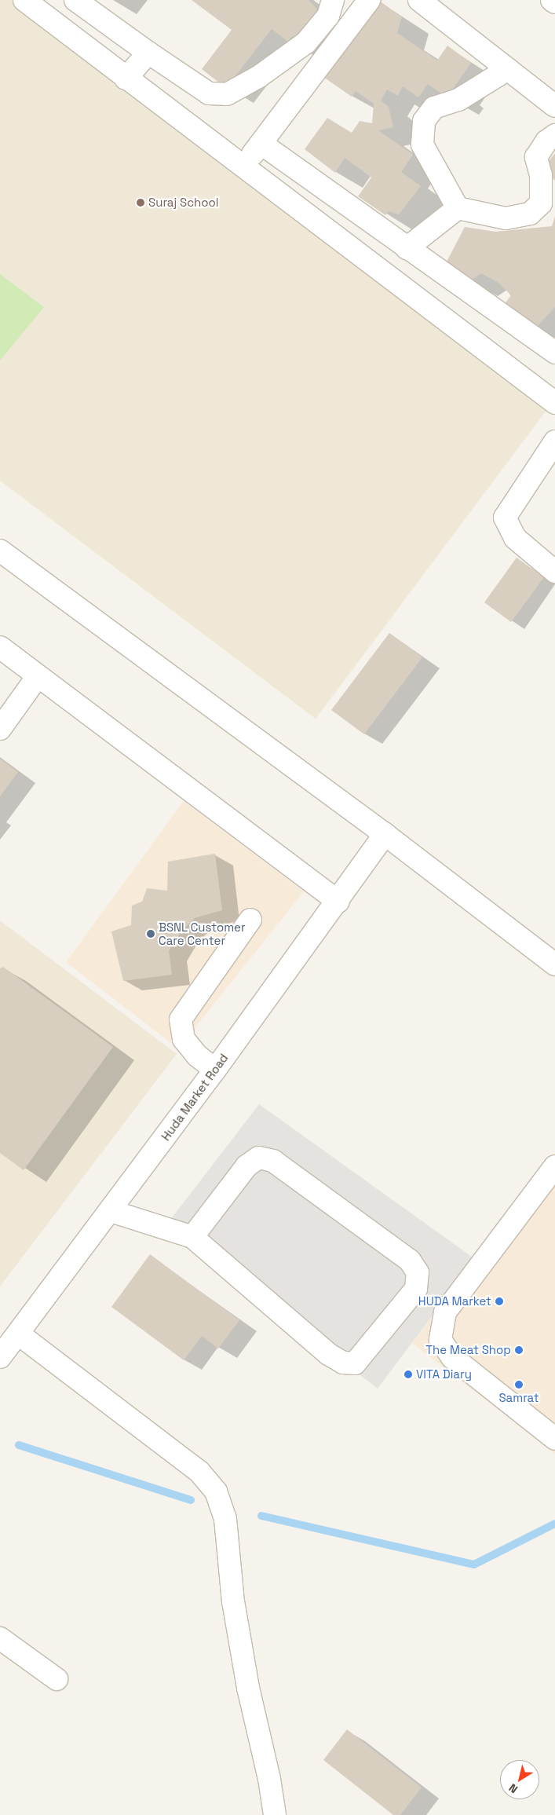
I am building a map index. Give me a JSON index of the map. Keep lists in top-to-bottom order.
{
  "streets": {
    "street": ["Huda Market Road"]
  },
  "places": [
    "Suraj School",
    "BSNL Customer Care Center",
    "HUDA Market",
    "The Meat Shop",
    "VITA Diary",
    "Samrat"
  ],
  "north": "bottom left"
}
